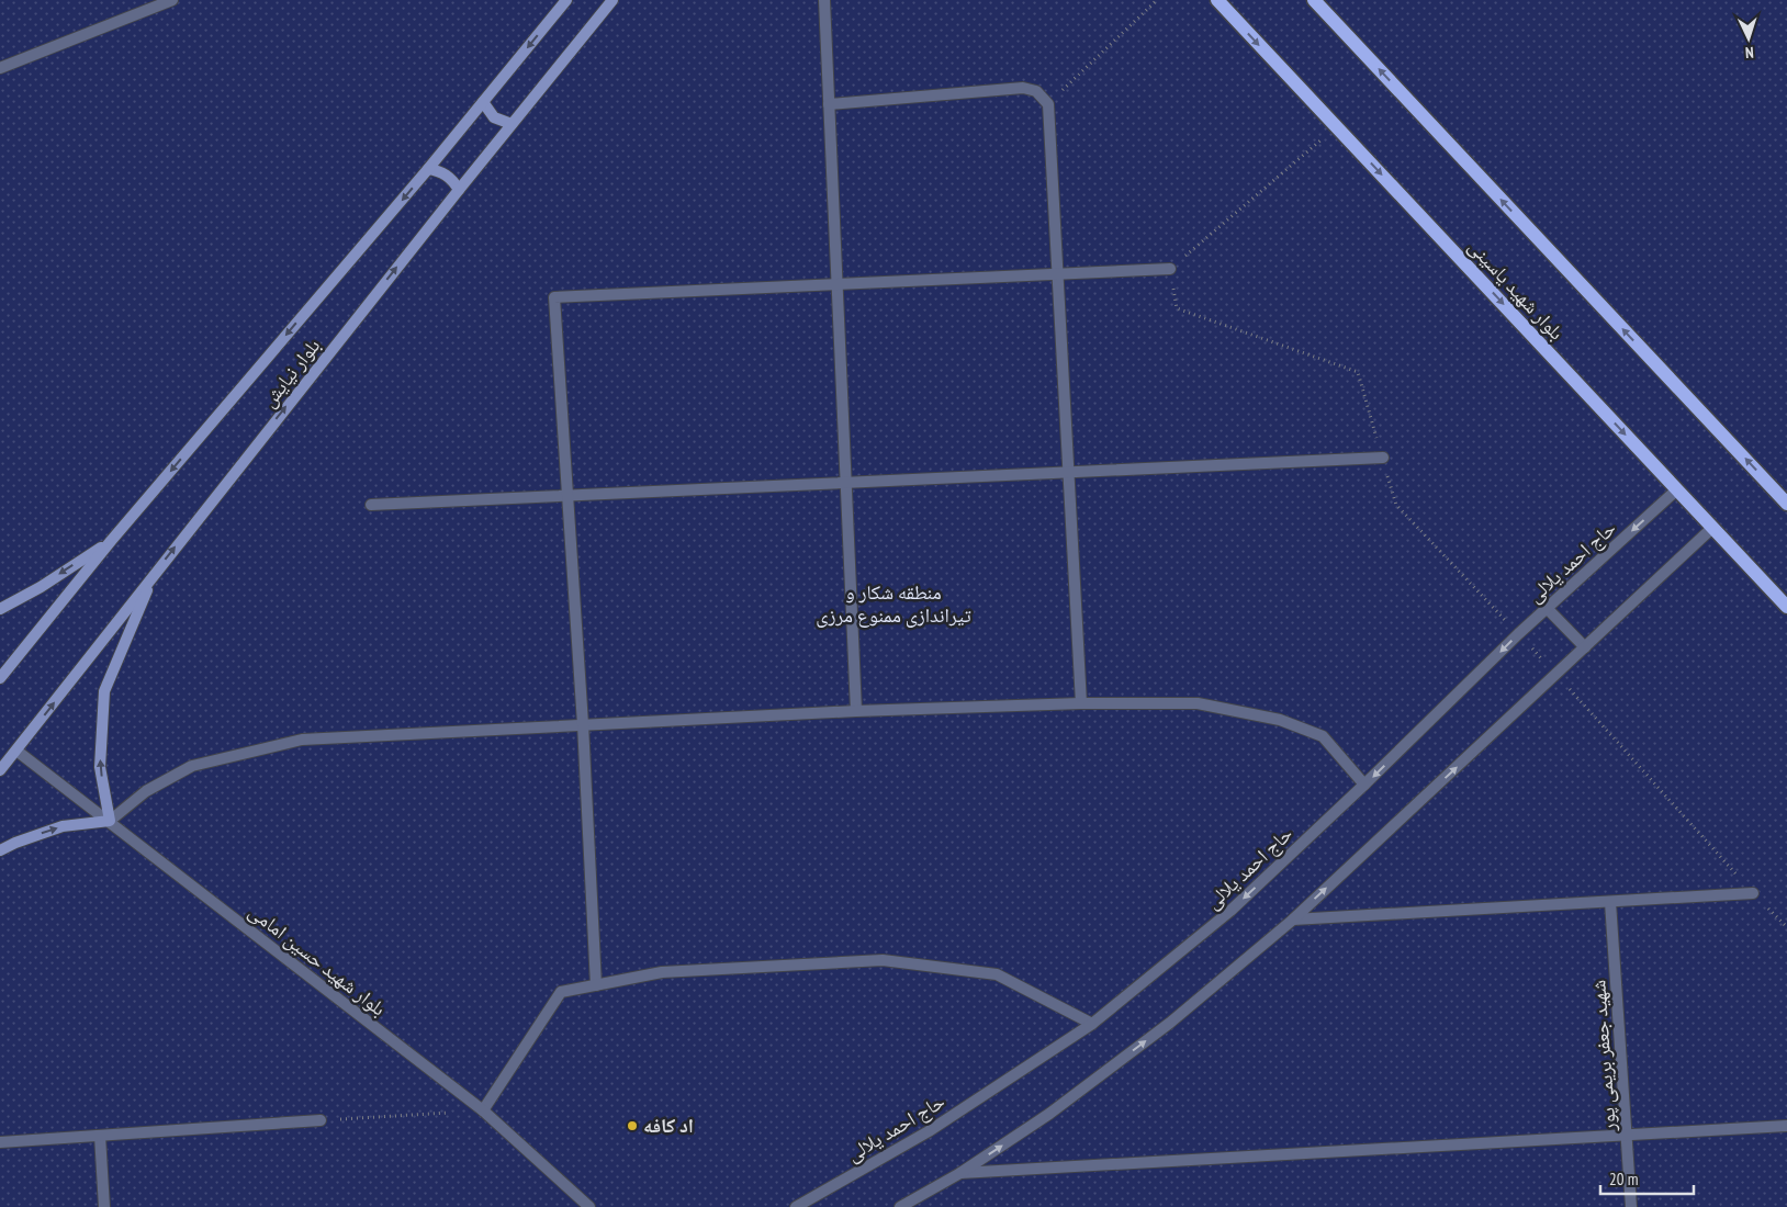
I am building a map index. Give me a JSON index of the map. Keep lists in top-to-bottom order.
{
  "streets": {
    "main road": ["بلوار شهید یاسینی", "بلوار نیایش"],
    "street": ["حاج احمد یلالی", "بلوار شهید حسین امامی", "شهید جعفر بریمی پور"]
  },
  "crossings": [
    ["بلوار شهید یاسینی", "حاج احمد یلالی"],
    ["بلوار نیایش", "بلوار شهید حسین امامی"]
  ],
  "parks": ["منطقه شکار و تیراندازی ممنوع مرزی"],
  "places": ["اد کافه"],
  "scale_bar": "20 m",
  "north": "bottom"
}
